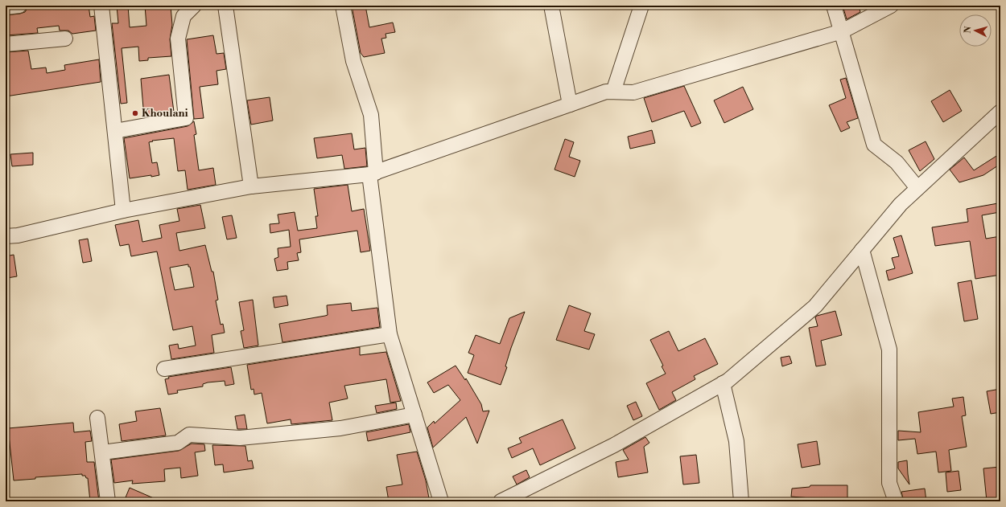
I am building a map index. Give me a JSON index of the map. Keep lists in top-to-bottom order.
{
  "places": ["Khoulani"],
  "north": "left"
}
